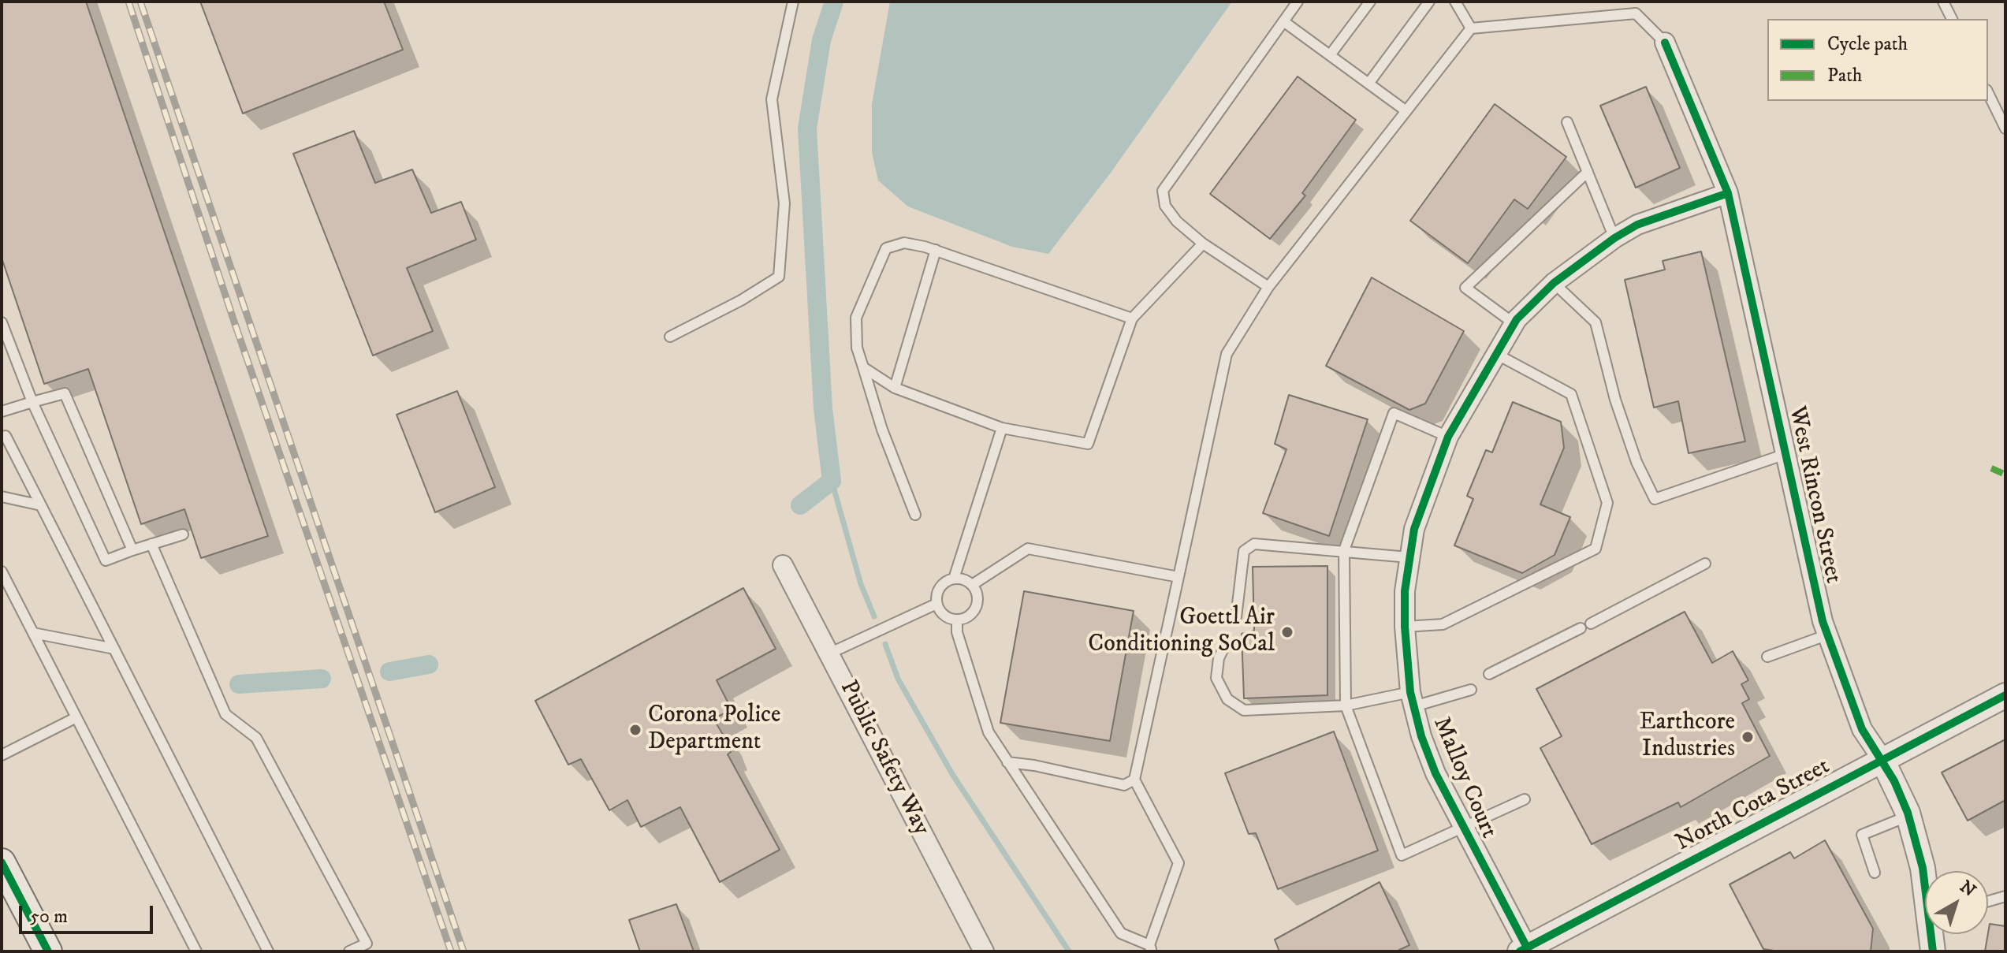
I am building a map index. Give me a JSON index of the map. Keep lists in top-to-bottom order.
{
  "streets": {
    "street": [
      "West Rincon Street",
      "Public Safety Way",
      "Malloy Court",
      "North Cota Street"
    ]
  },
  "crossings": [
    ["West Rincon Street", "Malloy Court"],
    ["West Rincon Street", "North Cota Street"],
    ["Malloy Court", "North Cota Street"]
  ],
  "places": ["Goettl Air Conditioning SoCal", "Corona Police Department", "Earthcore Industries"],
  "legend": ["Cycle path", "Path"],
  "scale_bar": "50 m",
  "north": "top right"
}
